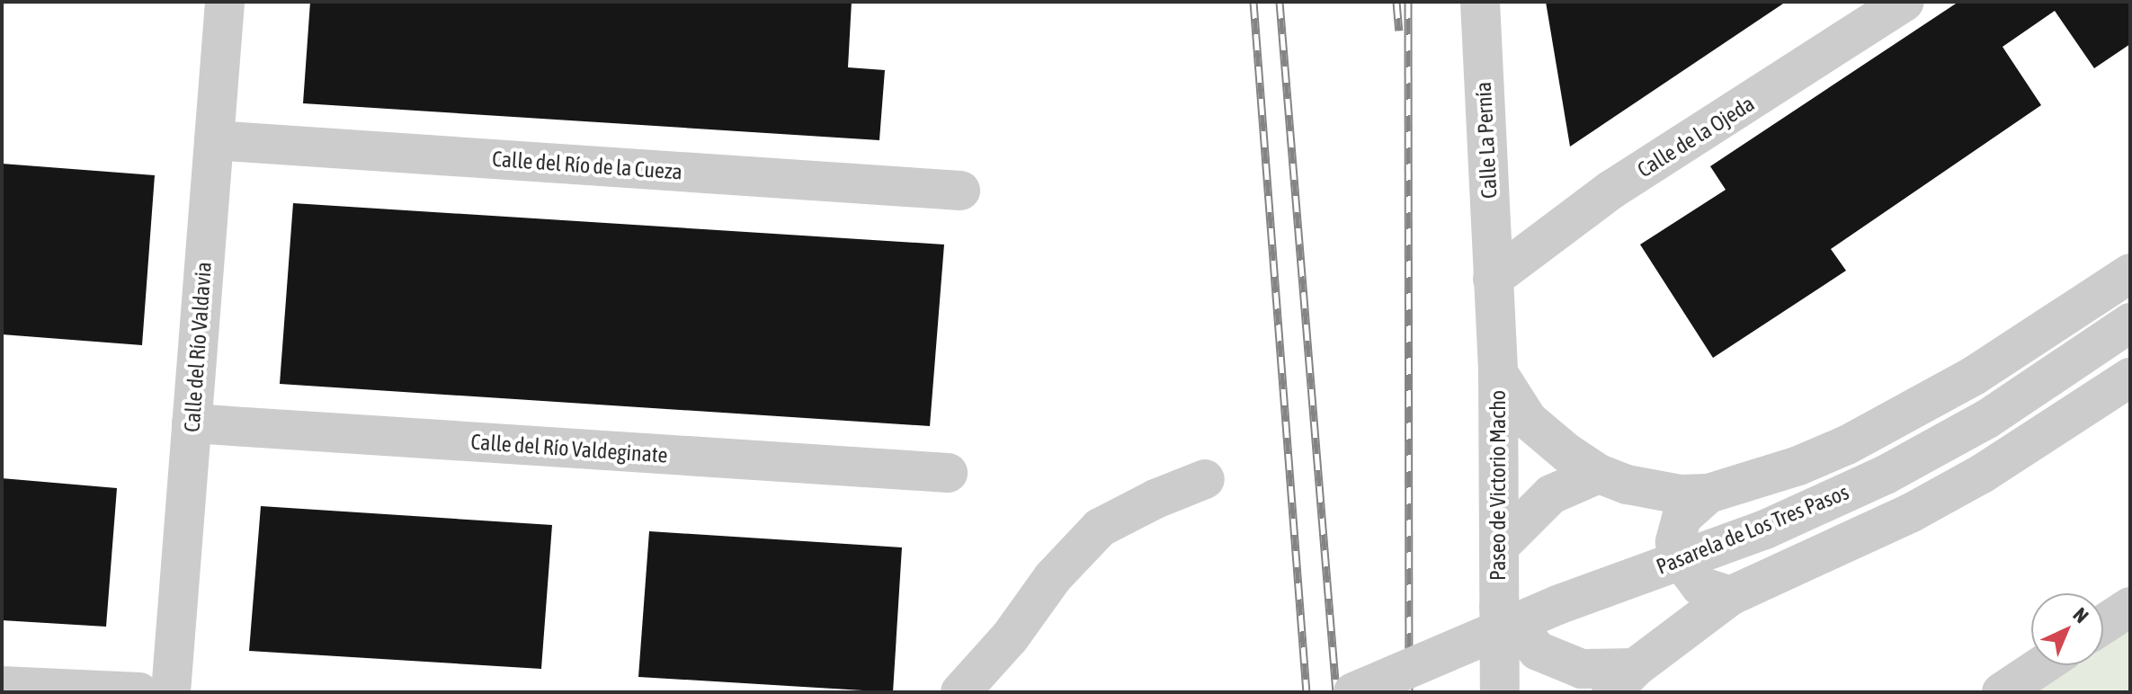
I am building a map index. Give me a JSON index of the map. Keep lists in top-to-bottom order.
{
  "streets": {
    "street": [
      "Calle de la Ojeda",
      "Calle La Pernía",
      "Calle del Río de la Cueza",
      "Calle del Río Valdavia",
      "Calle del Río Valdeginate",
      "Paseo de Victorio Macho",
      "Pasarela de Los Tres Pasos"
    ]
  },
  "crossings": [
    ["Calle de la Ojeda", "Calle La Pernía"],
    ["Calle de la Ojeda", "Paseo de Victorio Macho"],
    ["Calle La Pernía", "Paseo de Victorio Macho"],
    ["Calle del Río de la Cueza", "Calle del Río Valdavia"],
    ["Calle del Río Valdavia", "Calle del Río Valdeginate"]
  ],
  "north": "top right"
}
